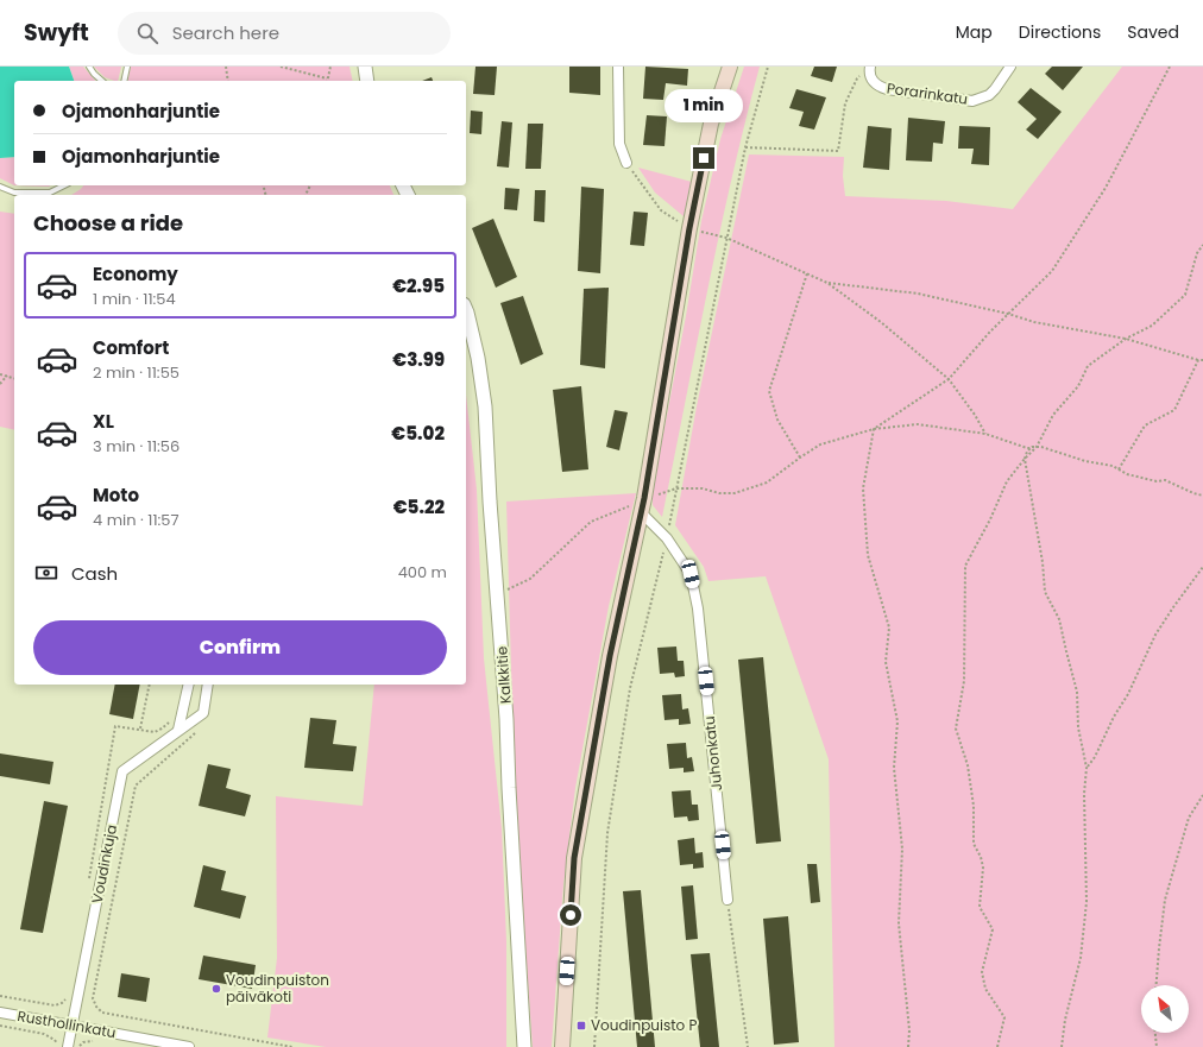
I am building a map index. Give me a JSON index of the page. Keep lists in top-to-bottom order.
{
  "streets": {
    "street": [
      "Porarinkatu",
      "Kalkkitie",
      "Juhonkatu",
      "Voudinkuja",
      "Rusthollinkatu"
    ]
  },
  "crossings": [
    ["Voudinkuja", "Rusthollinkatu"]
  ],
  "places": {
    "other": ["Voudinpuiston päiväkoti"],
    "transit": ["Voudinpuisto P"]
  },
  "north": "top left",
  "page": {
    "header": "Swyft",
    "search": "Search here",
    "nav": ["Map", "Directions", "Saved"],
    "banner": ["Ojamonharjuntie", "Ojamonharjuntie"],
    "bubble": "1 min",
    "heading": "Choose a ride",
    "list": [
      {
        "name": "Economy",
        "note": "1 min · 11:54",
        "value": "€2.95"
      },
      {
        "name": "Comfort",
        "note": "2 min · 11:55",
        "value": "€3.99"
      },
      {
        "name": "XL",
        "note": "3 min · 11:56",
        "value": "€5.02"
      },
      {
        "name": "Moto",
        "note": "4 min · 11:57",
        "value": "€5.22"
      }
    ],
    "pay": ["Cash", "400 m"],
    "buttons": "Confirm"
  }
}
